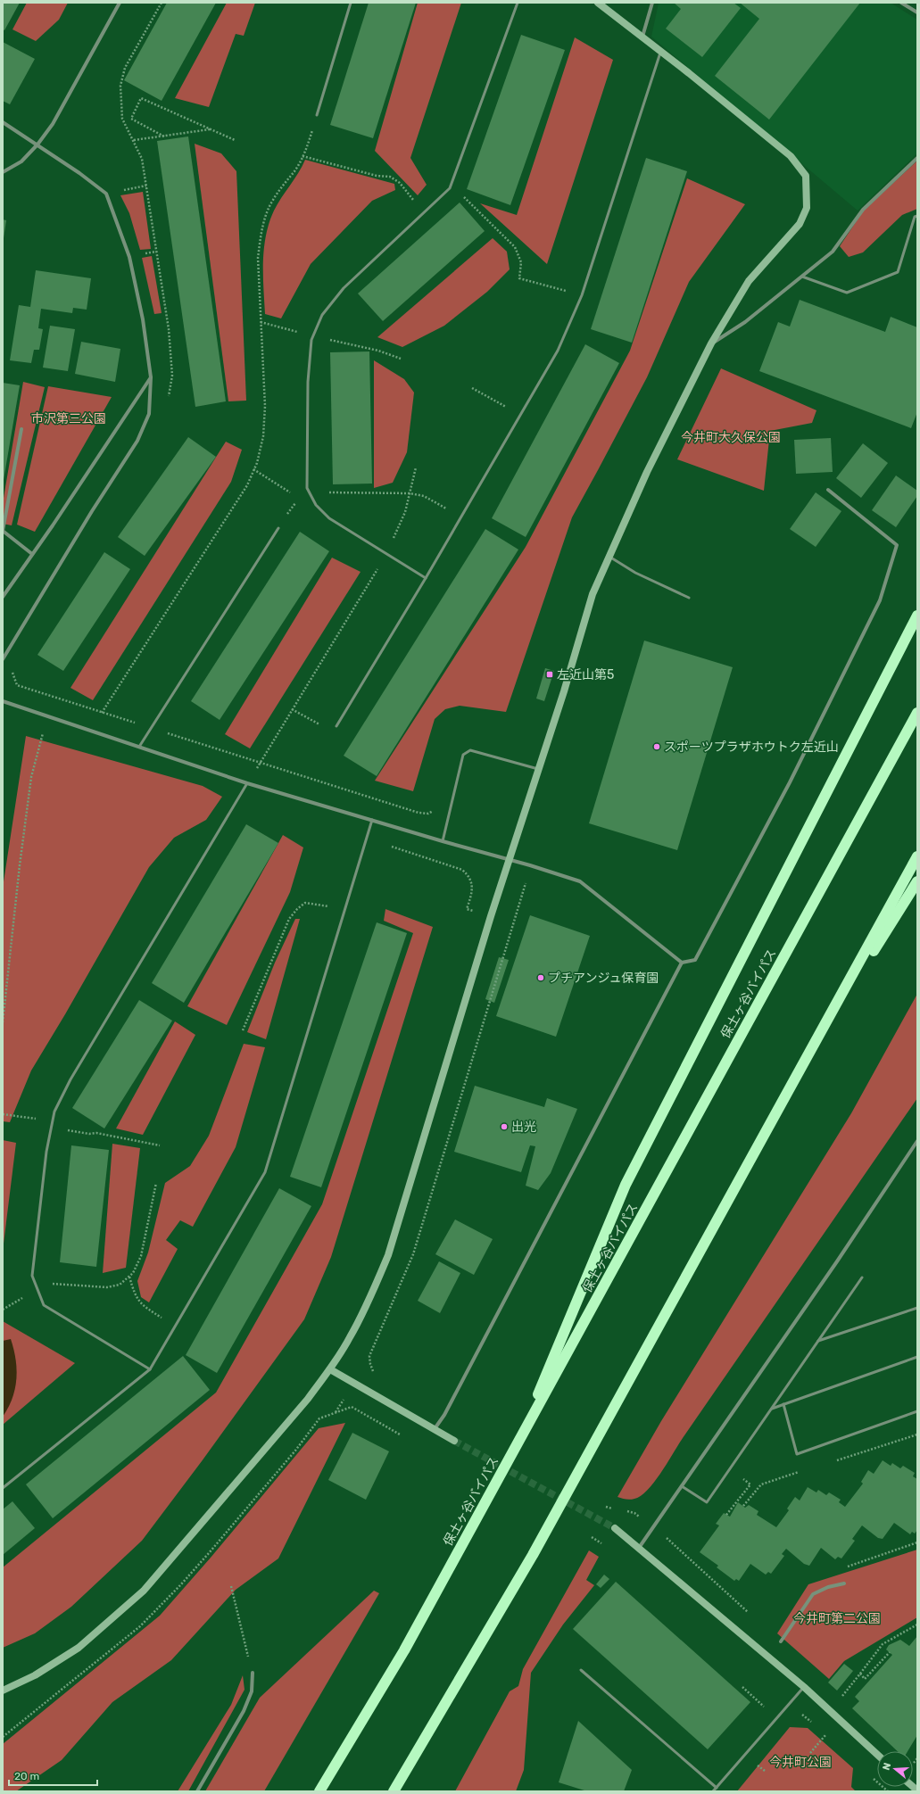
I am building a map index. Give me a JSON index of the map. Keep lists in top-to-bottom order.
{
  "streets": {
    "highway": ["保土ヶ谷バイパス"]
  },
  "parks": [
    "市沢第三公園",
    "今井町大久保公園",
    "今井町第二公園",
    "今井町公園"
  ],
  "places": {
    "transit": ["左近山第5"],
    "other": ["スポーツプラザホウトク左近山", "プチアンジュ保育園", "出光"]
  },
  "scale_bar": "20 m",
  "north": "left"
}
